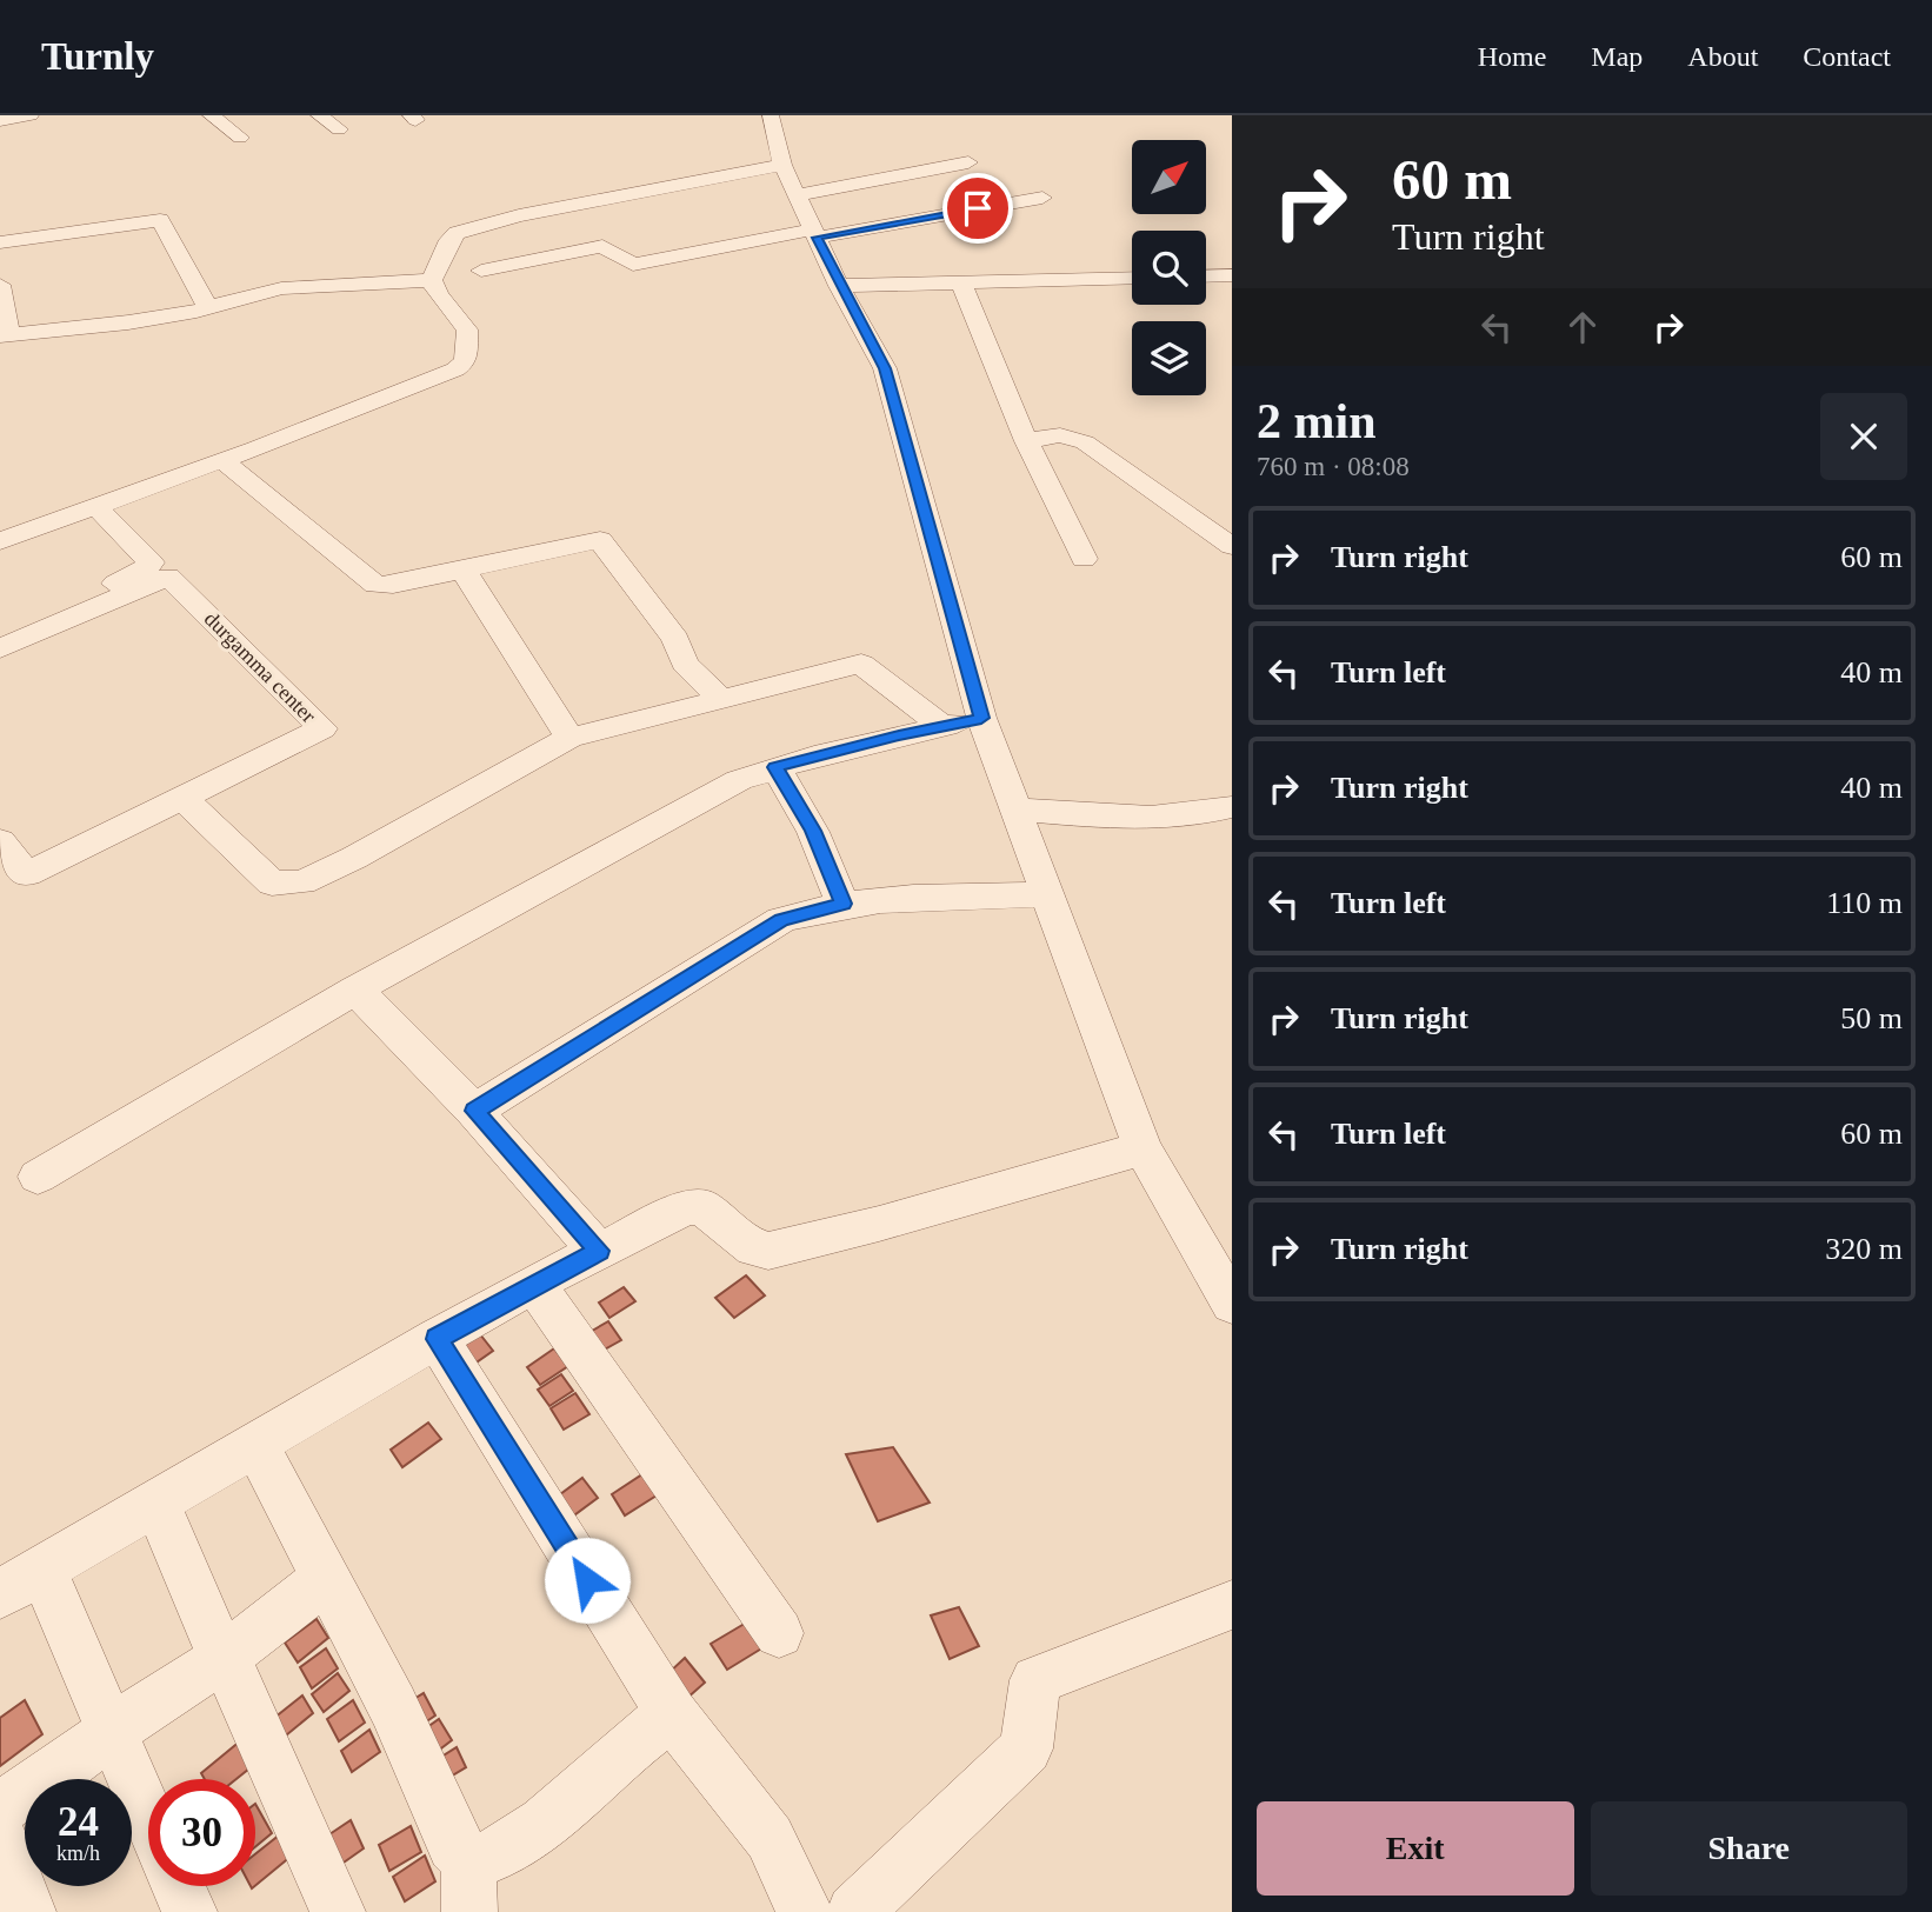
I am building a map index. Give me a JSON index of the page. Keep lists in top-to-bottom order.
{
  "streets": {
    "street": ["durgamma center"]
  },
  "north": "top right",
  "page": {
    "header": "Turnly",
    "nav": [
      "Home",
      "Map",
      "About",
      "Contact"
    ],
    "turn": ["60 m", "Turn right"],
    "heading": ["2 min", "760 m · 08:08"],
    "list": [
      {
        "name": "Turn right",
        "value": "60 m"
      },
      {
        "name": "Turn left",
        "value": "40 m"
      },
      {
        "name": "Turn right",
        "value": "40 m"
      },
      {
        "name": "Turn left",
        "value": "110 m"
      },
      {
        "name": "Turn right",
        "value": "50 m"
      },
      {
        "name": "Turn left",
        "value": "60 m"
      },
      {
        "name": "Turn right",
        "value": "320 m"
      }
    ],
    "speed": "24 km/h",
    "limit": "30",
    "buttons": ["Exit", "Share"]
  }
}
